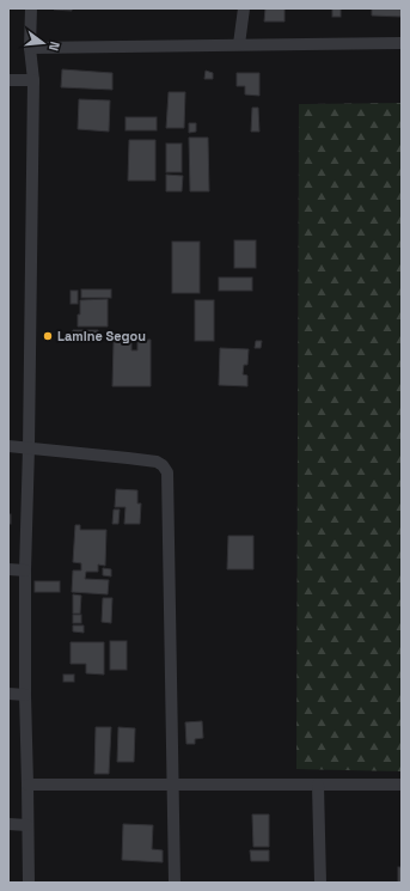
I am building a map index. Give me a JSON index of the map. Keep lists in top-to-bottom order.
{
  "places": ["Lamine Segou"],
  "north": "right"
}
